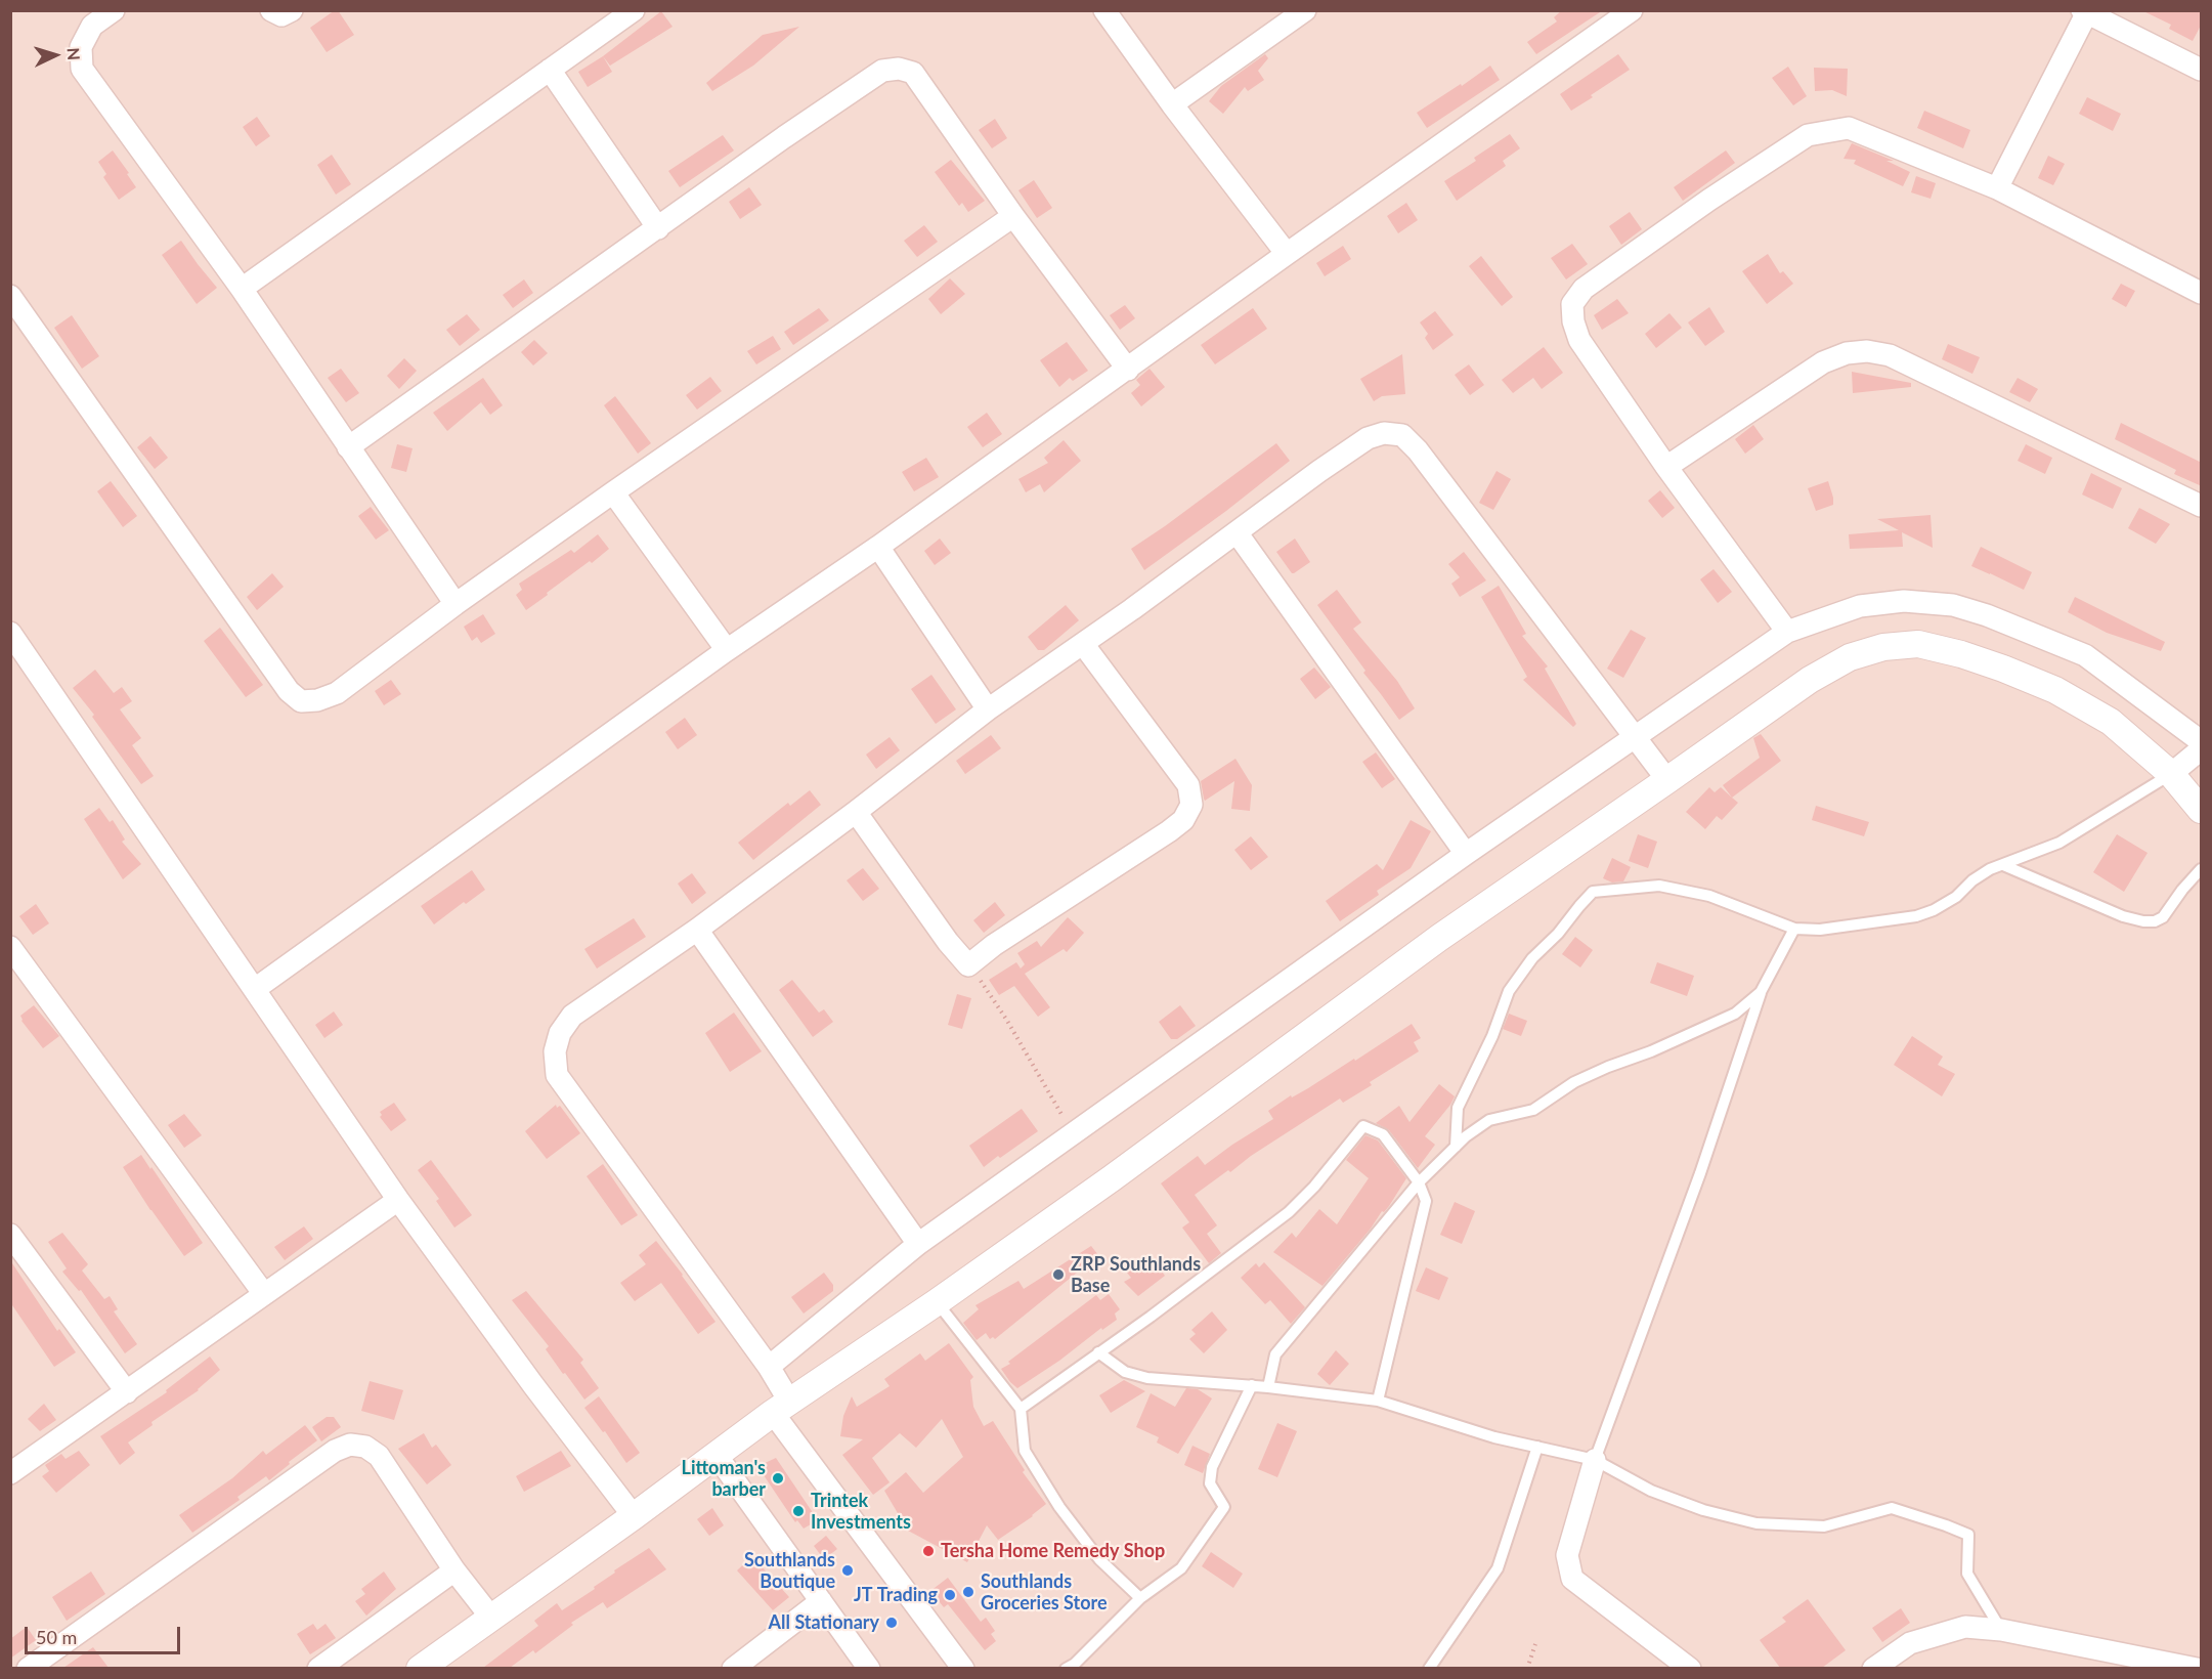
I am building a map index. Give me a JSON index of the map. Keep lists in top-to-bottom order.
{
  "places": [
    "ZRP Southlands Base",
    "Littoman's barber",
    "Trintek Investments",
    "Tersha Home Remedy Shop",
    "Southlands Boutique",
    "Southlands Groceries Store",
    "JT Trading",
    "All Stationary"
  ],
  "scale_bar": "50 m",
  "north": "right"
}
